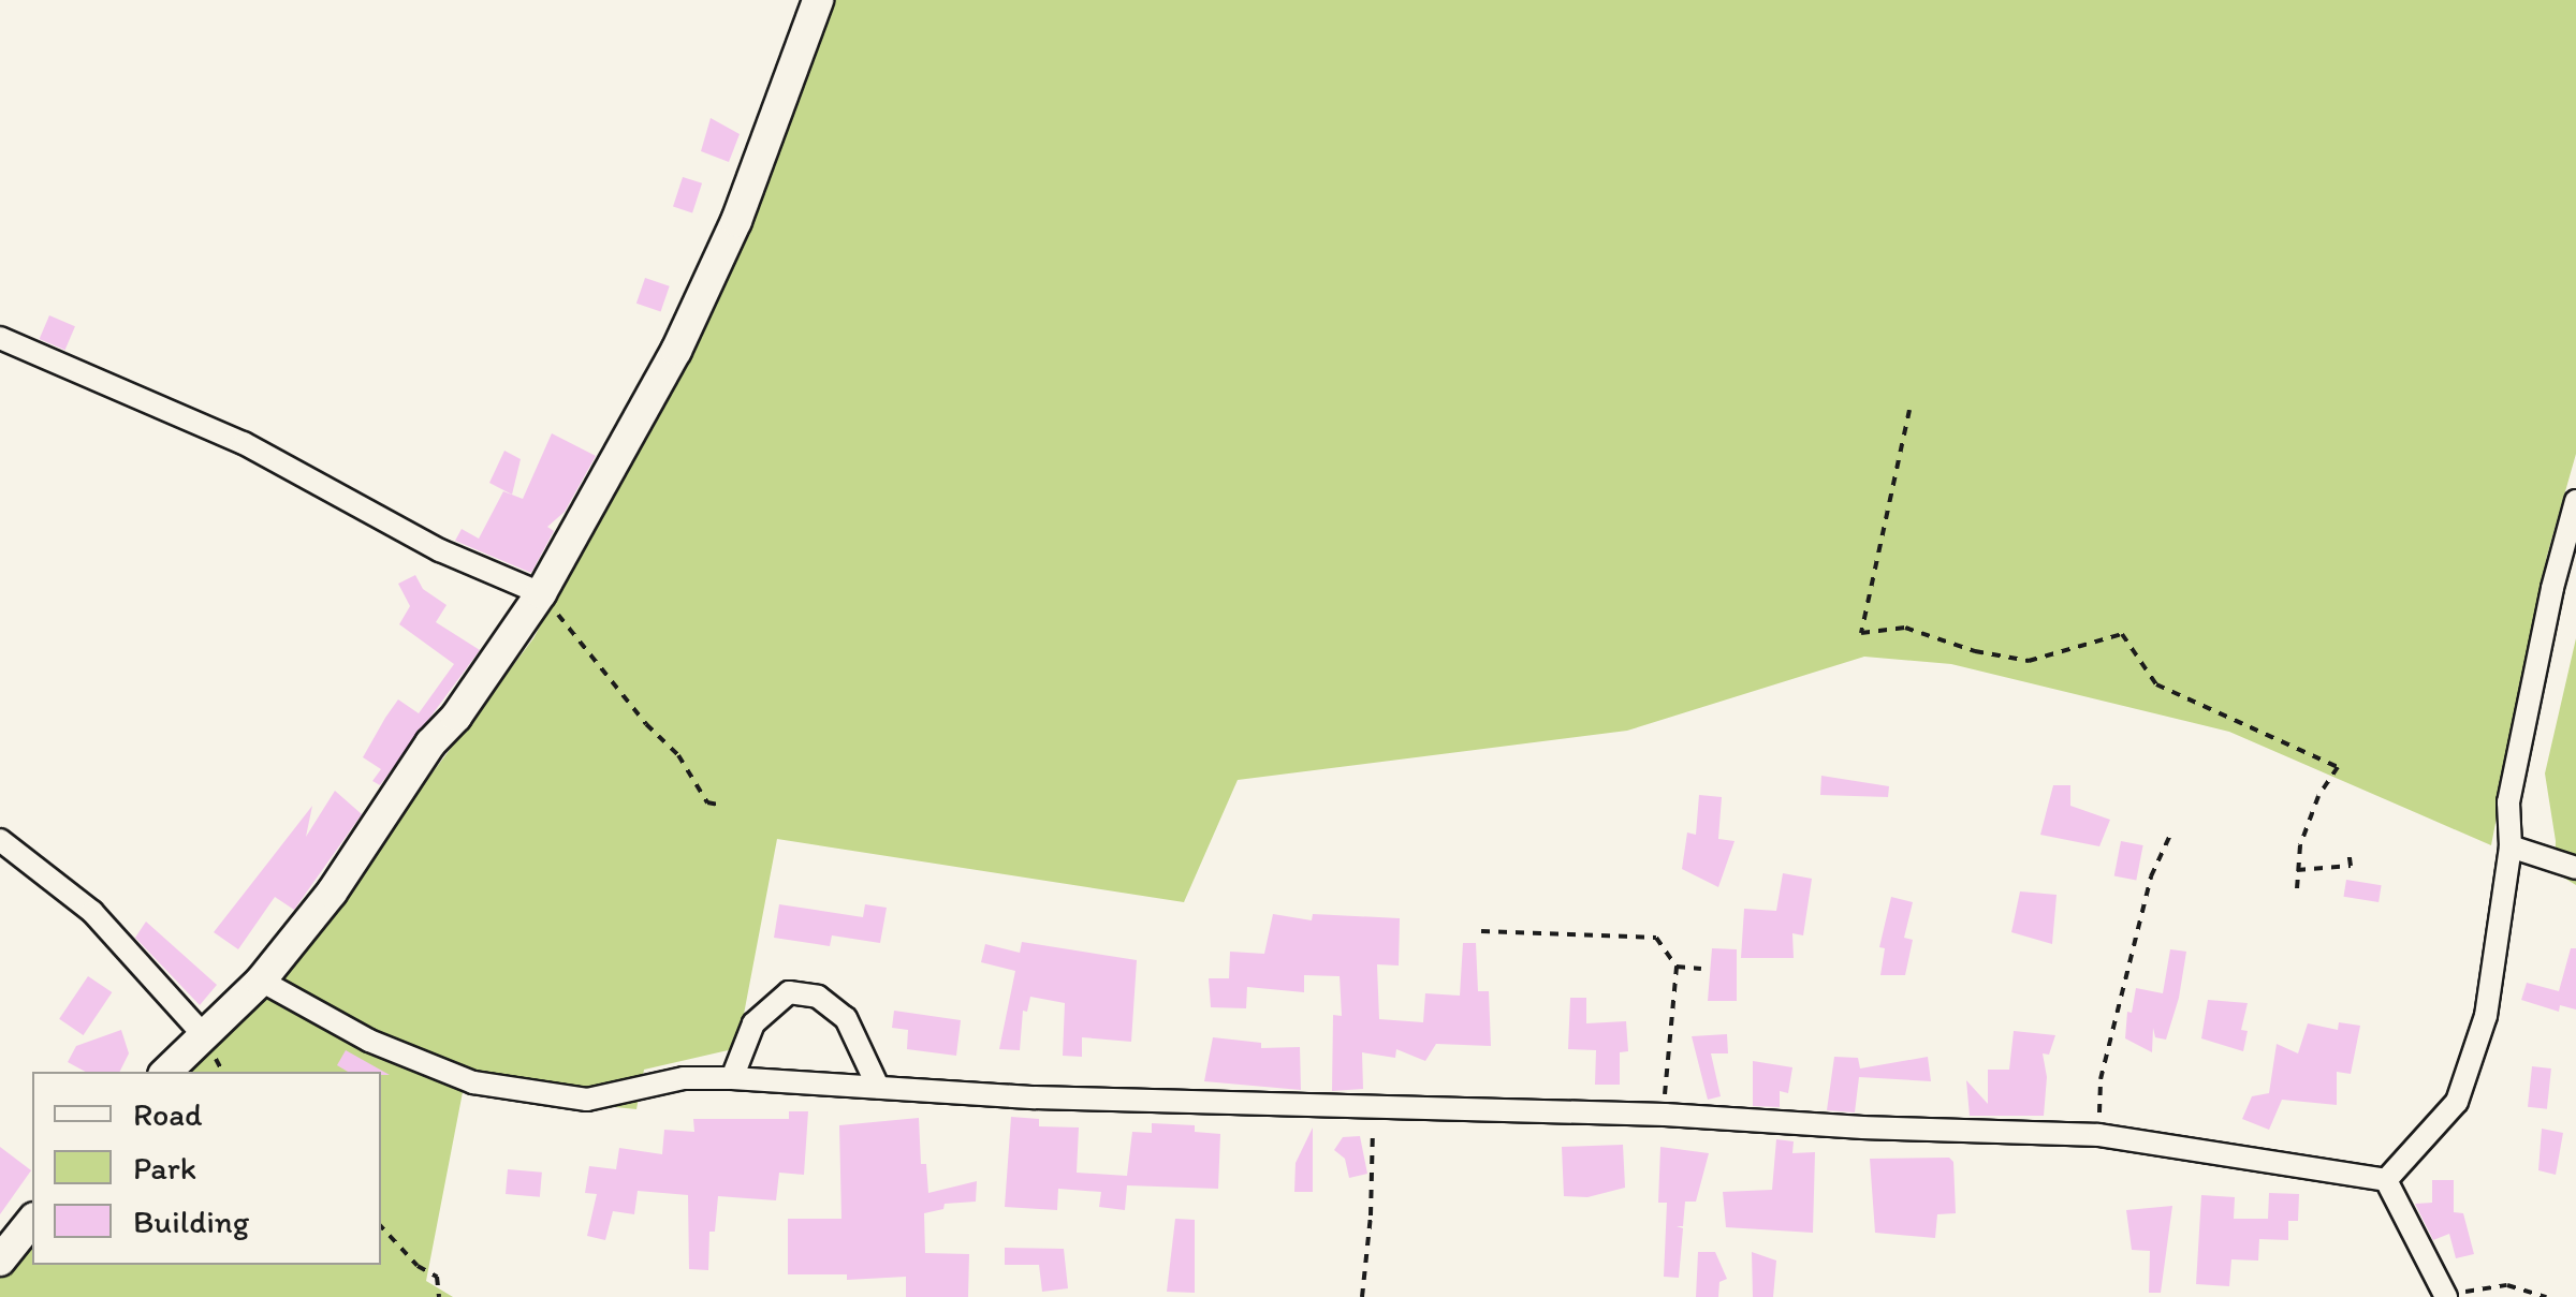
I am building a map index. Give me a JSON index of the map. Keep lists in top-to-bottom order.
{
  "legend": ["Road", "Park", "Building"]
}
